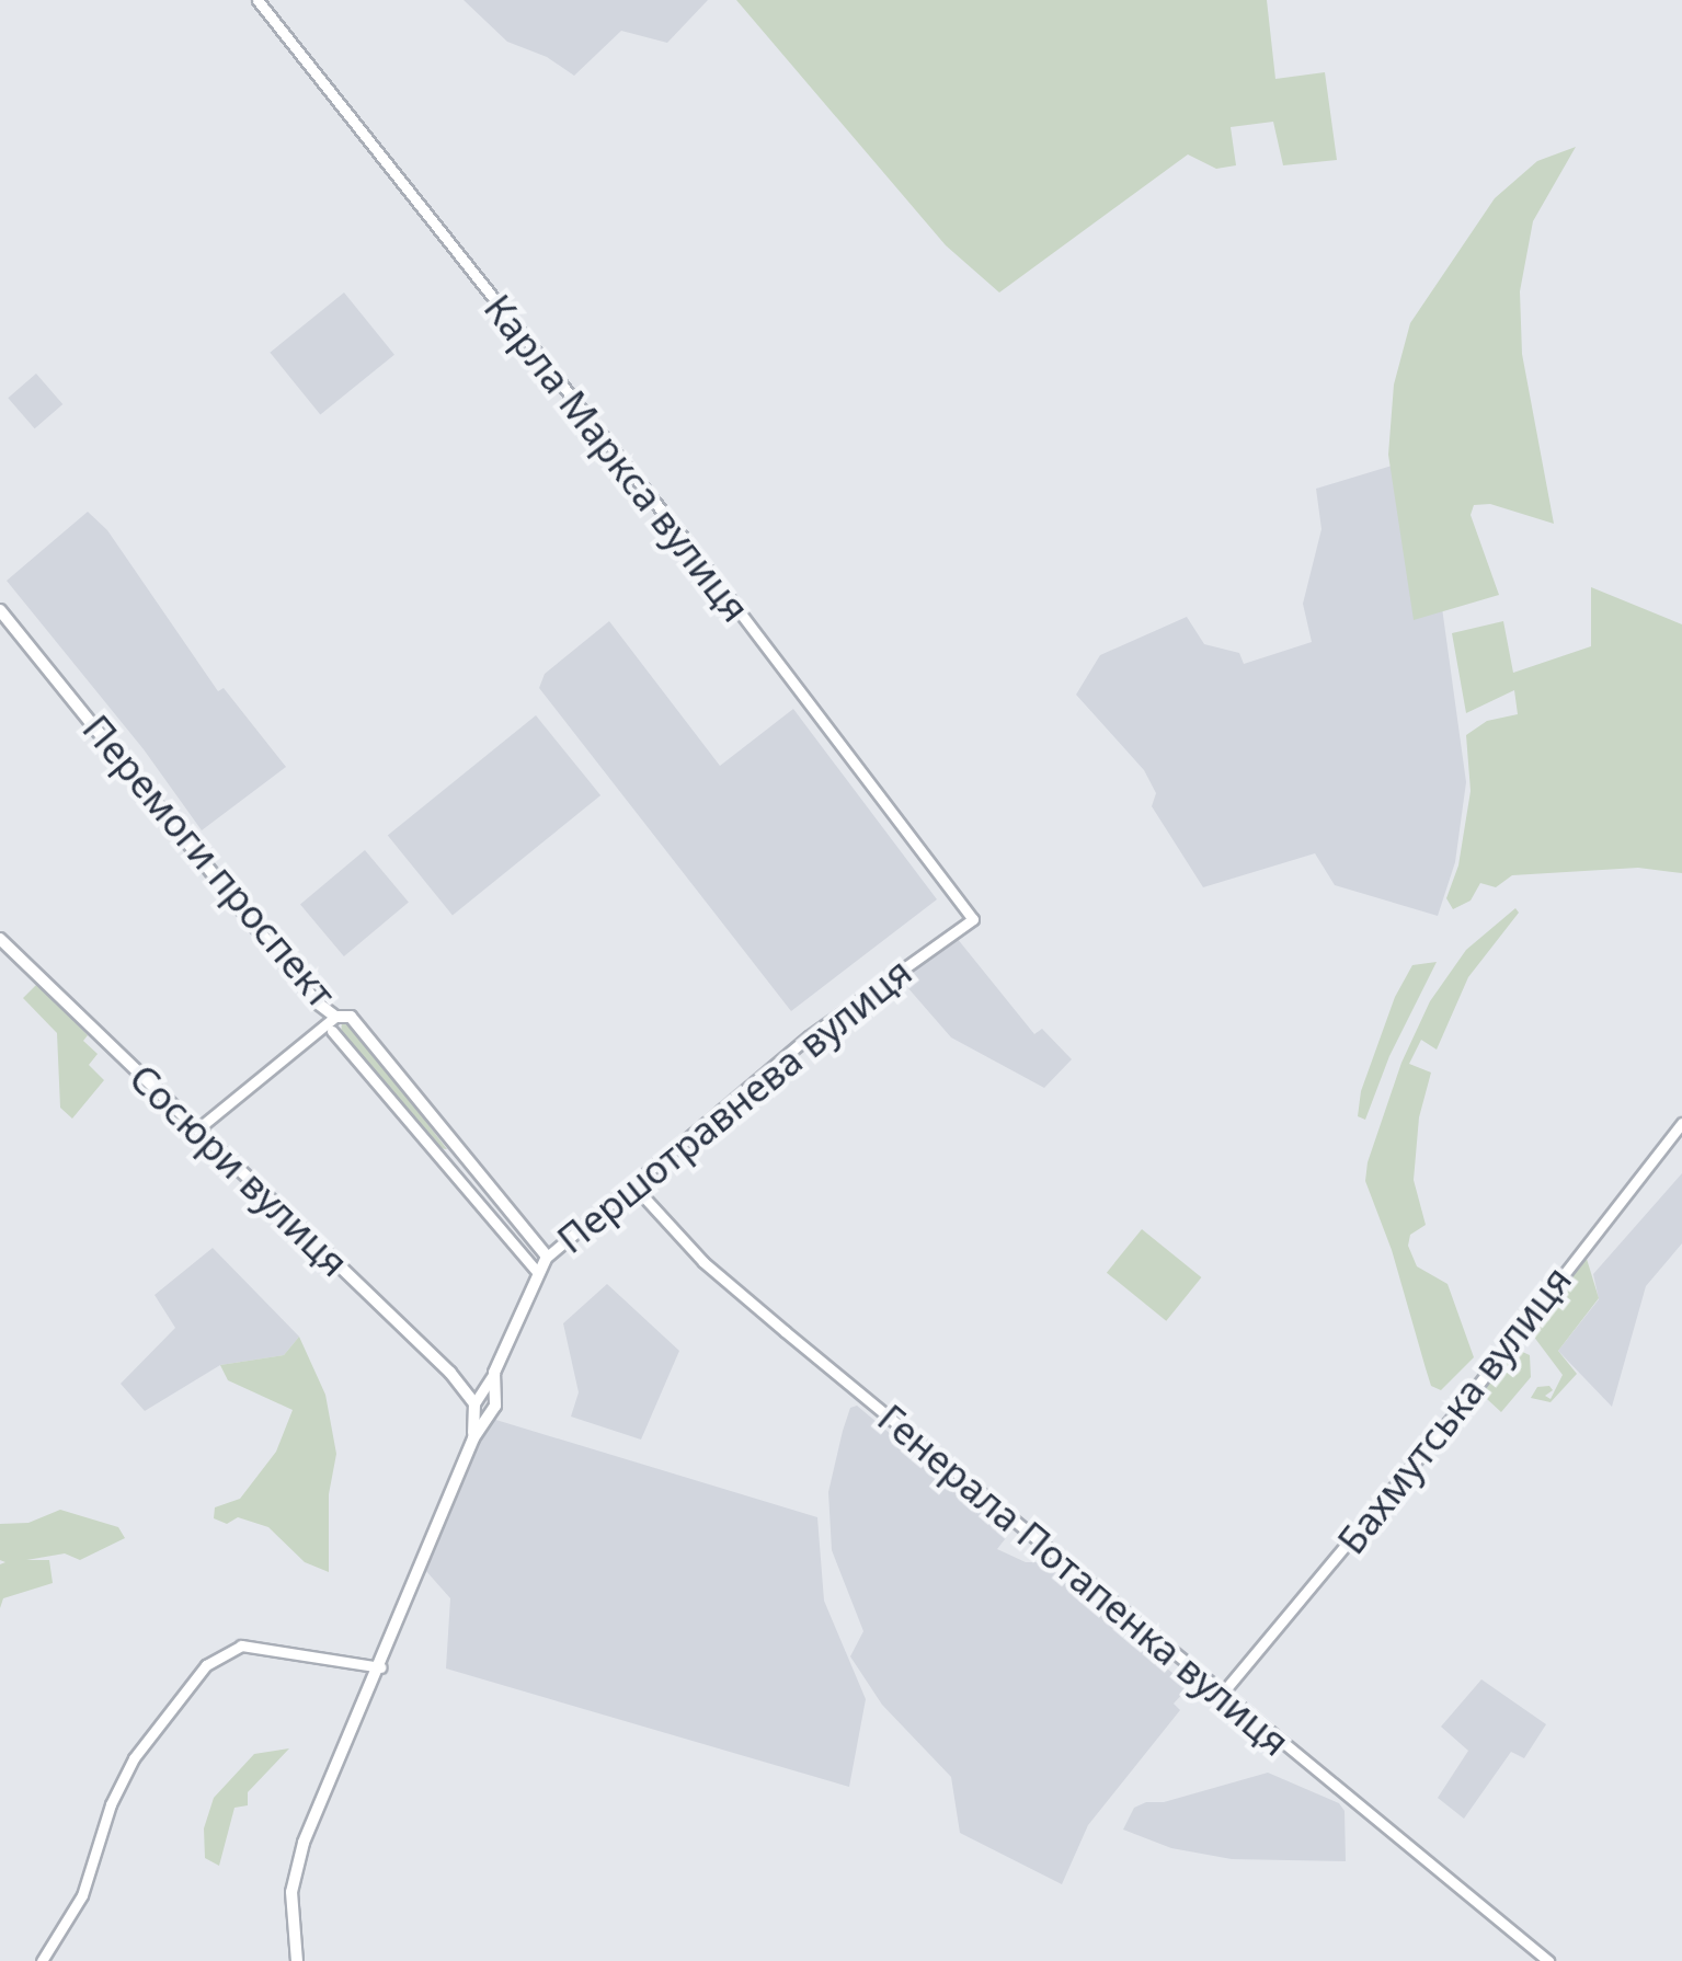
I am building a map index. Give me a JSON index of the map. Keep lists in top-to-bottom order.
{
  "streets": {
    "main road": ["Перемоги проспект", "Першотравнева вулиця", "Сосюри вулиця"],
    "street": ["Карла Маркса вулиця", "Бахмутська вулиця", "Генерала Потапенка вулиця"]
  },
  "crossings": [
    ["Карла Маркса вулиця", "Першотравнева вулиця"],
    ["Перемоги проспект", "Першотравнева вулиця"],
    ["Першотравнева вулиця", "Сосюри вулиця"],
    ["Першотравнева вулиця", "Генерала Потапенка вулиця"],
    ["Бахмутська вулиця", "Генерала Потапенка вулиця"]
  ]
}
